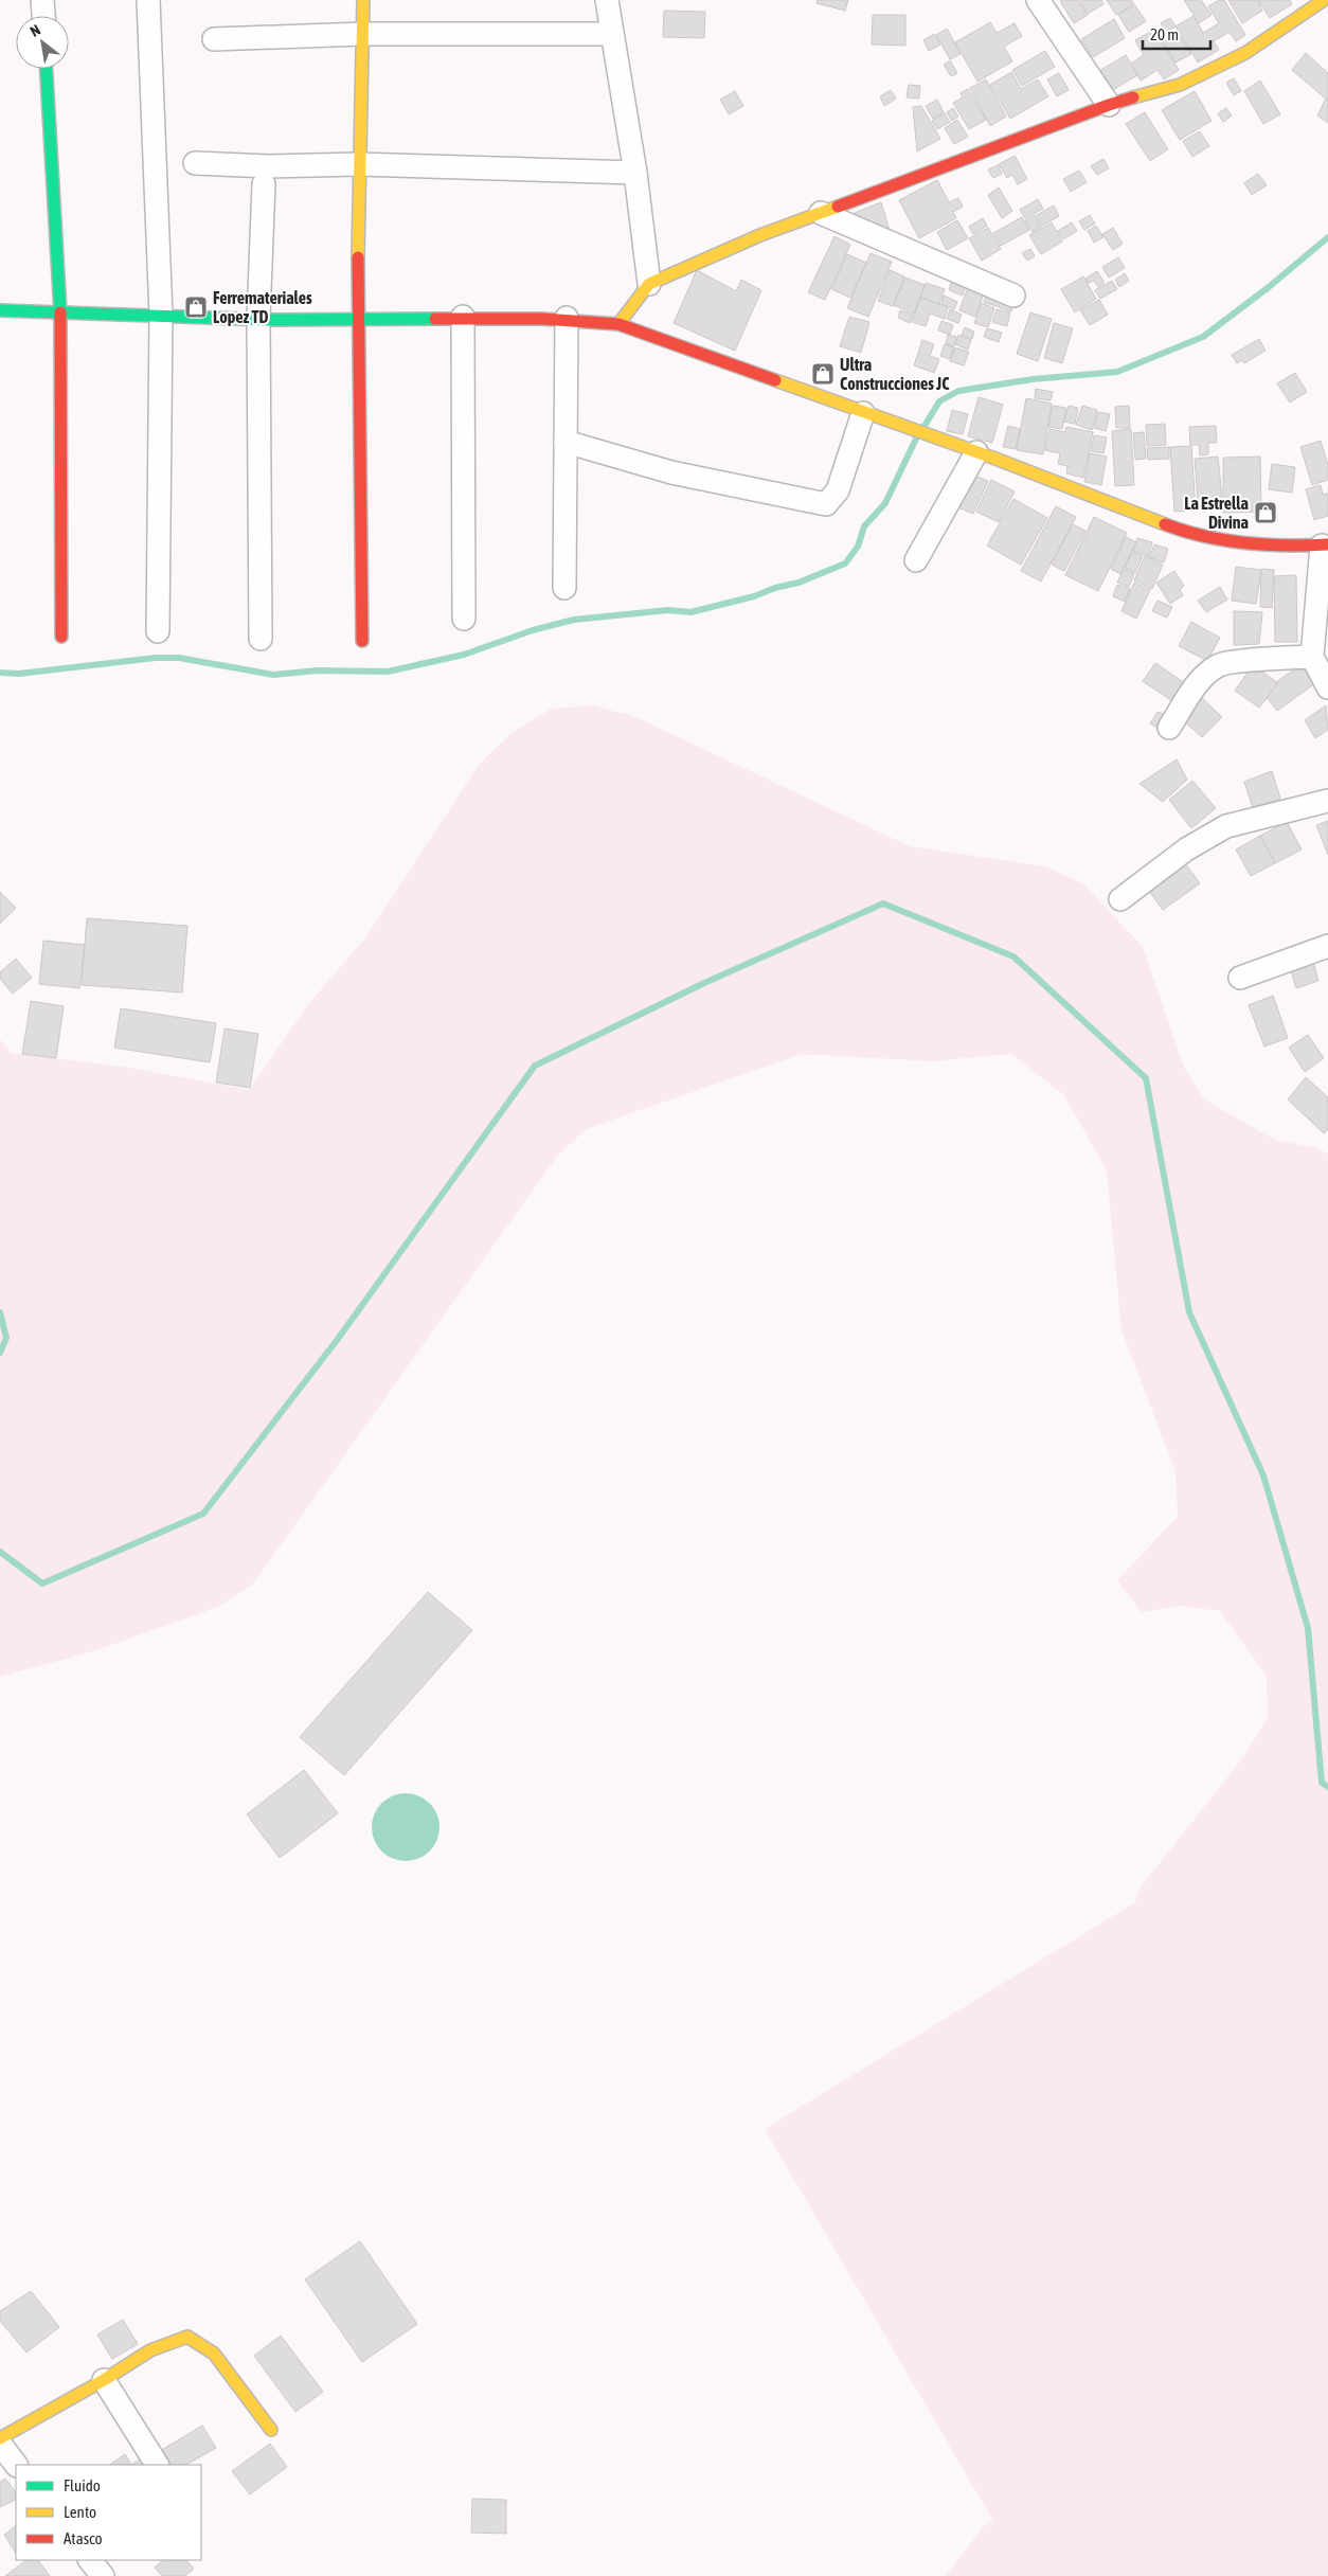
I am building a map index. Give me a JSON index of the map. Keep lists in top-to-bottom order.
{
  "places": {
    "shop": ["Ferremateriales Lopez TD", "Ultra Construcciones JC", "La Estrella Divina"]
  },
  "legend": ["Fluido", "Lento", "Atasco"],
  "scale_bar": "20 m",
  "north": "top left"
}
